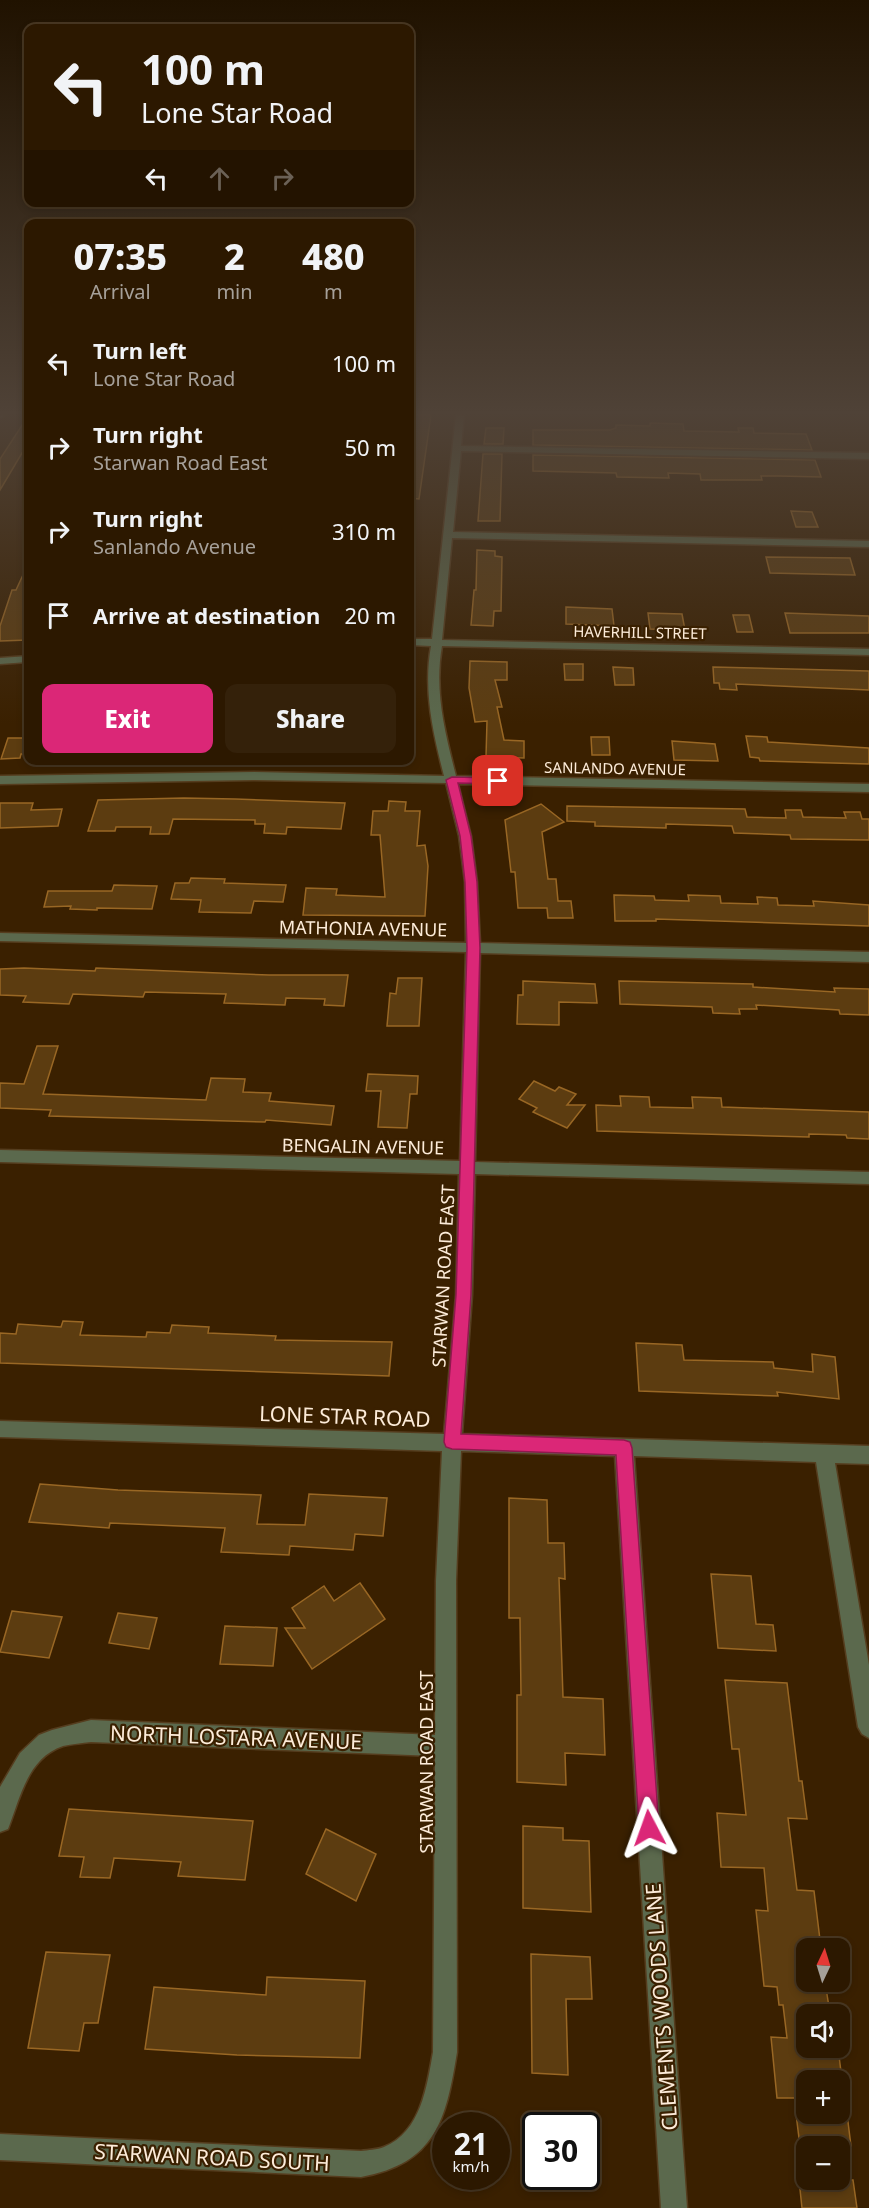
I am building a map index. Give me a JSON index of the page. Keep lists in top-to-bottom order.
{
  "streets": {
    "street": [
      "HAVERHILL STREET",
      "SANLANDO AVENUE",
      "MATHONIA AVENUE",
      "BENGALIN AVENUE",
      "STARWAN ROAD EAST",
      "LONE STAR ROAD",
      "NORTH LOSTARA AVENUE",
      "CLEMENTS WOODS LANE",
      "STARWAN ROAD SOUTH"
    ]
  },
  "crossings": [
    ["HAVERHILL STREET", "STARWAN ROAD EAST"],
    ["SANLANDO AVENUE", "STARWAN ROAD EAST"],
    ["MATHONIA AVENUE", "STARWAN ROAD EAST"],
    ["BENGALIN AVENUE", "STARWAN ROAD EAST"],
    ["STARWAN ROAD EAST", "LONE STAR ROAD"],
    ["STARWAN ROAD EAST", "NORTH LOSTARA AVENUE"],
    ["STARWAN ROAD EAST", "STARWAN ROAD SOUTH"],
    ["LONE STAR ROAD", "CLEMENTS WOODS LANE"]
  ],
  "north": "top",
  "page": {
    "turn": ["100 m", "Lone Star Road"],
    "eta": [
      "07:35",
      "Arrival",
      "2",
      "min",
      "480",
      "m"
    ],
    "list": [
      {
        "name": "Turn left",
        "note": "Lone Star Road",
        "value": "100 m"
      },
      {
        "name": "Turn right",
        "note": "Starwan Road East",
        "value": "50 m"
      },
      {
        "name": "Turn right",
        "note": "Sanlando Avenue",
        "value": "310 m"
      },
      {
        "name": "Arrive at destination",
        "value": "20 m"
      }
    ],
    "buttons": ["Exit", "Share"],
    "map_buttons": ["+", "−"],
    "speed": "21 km/h",
    "limit": "30"
  }
}
